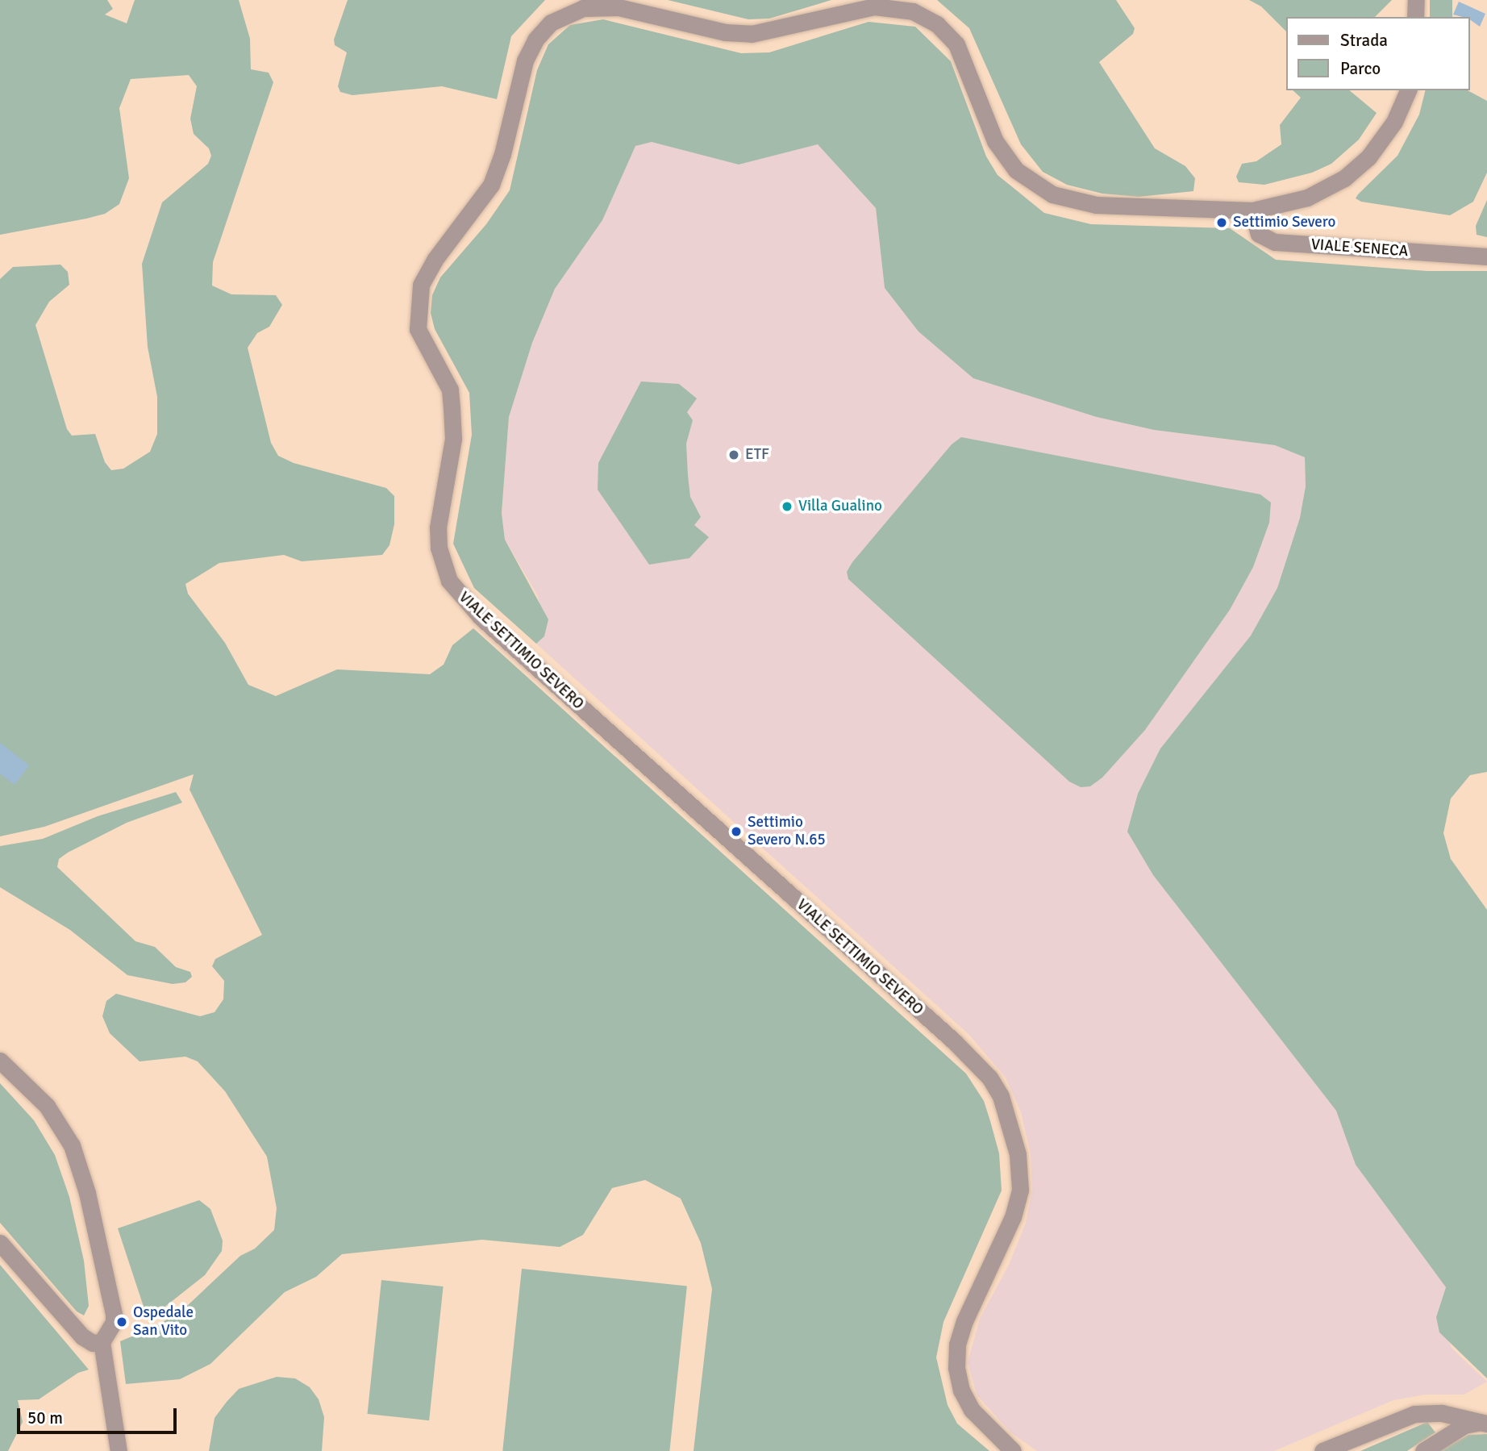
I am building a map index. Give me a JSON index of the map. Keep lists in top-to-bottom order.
{
  "streets": {
    "street": ["VIALE SENECA", "VIALE SETTIMIO SEVERO"]
  },
  "crossings": [
    ["VIALE SENECA", "VIALE SETTIMIO SEVERO"]
  ],
  "places": [
    "Settimio Severo",
    "ETF",
    "Villa Gualino",
    "Settimio Severo N.65",
    "Ospedale San Vito"
  ],
  "legend": ["Strada", "Parco"],
  "scale_bar": "50 m"
}
